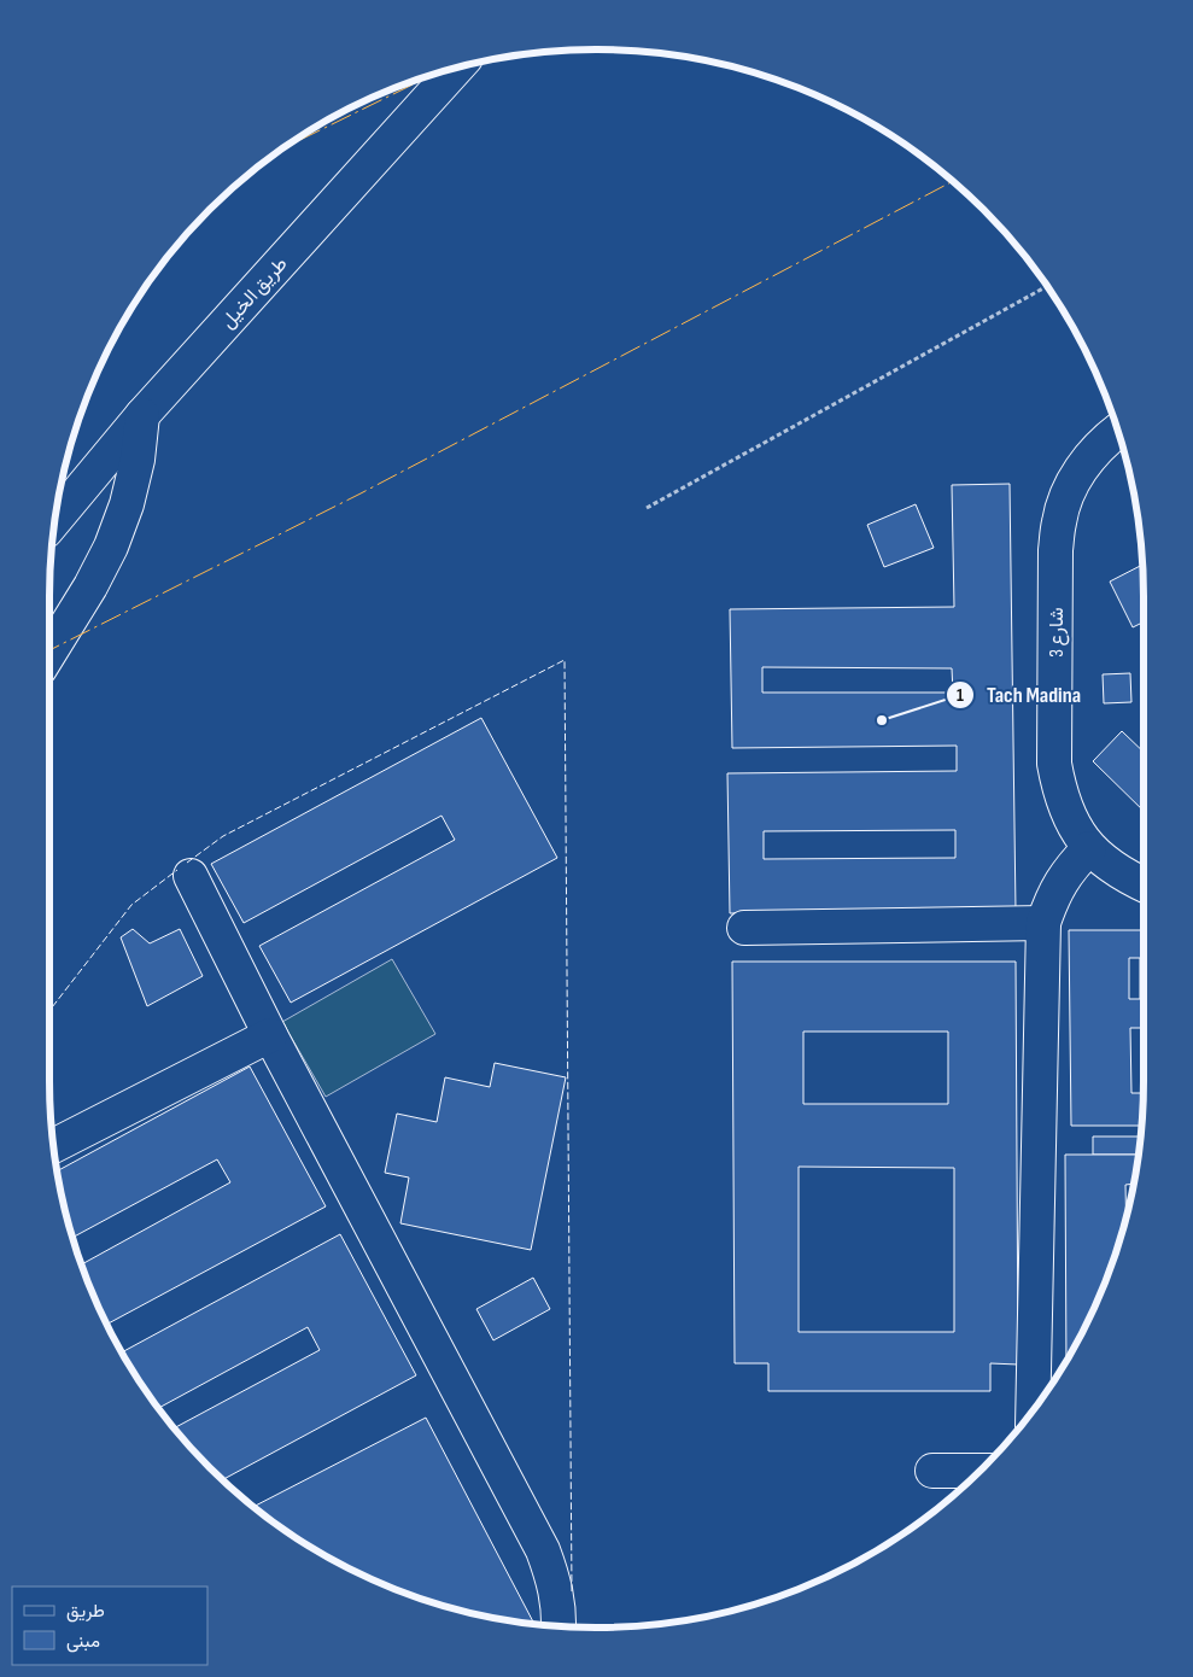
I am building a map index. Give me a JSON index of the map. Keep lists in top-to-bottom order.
{
  "streets": {
    "main road": ["طريق الخيل", "شارع 3"]
  },
  "places": ["Tach Madina"],
  "legend": ["طريق", "مبنى"]
}
